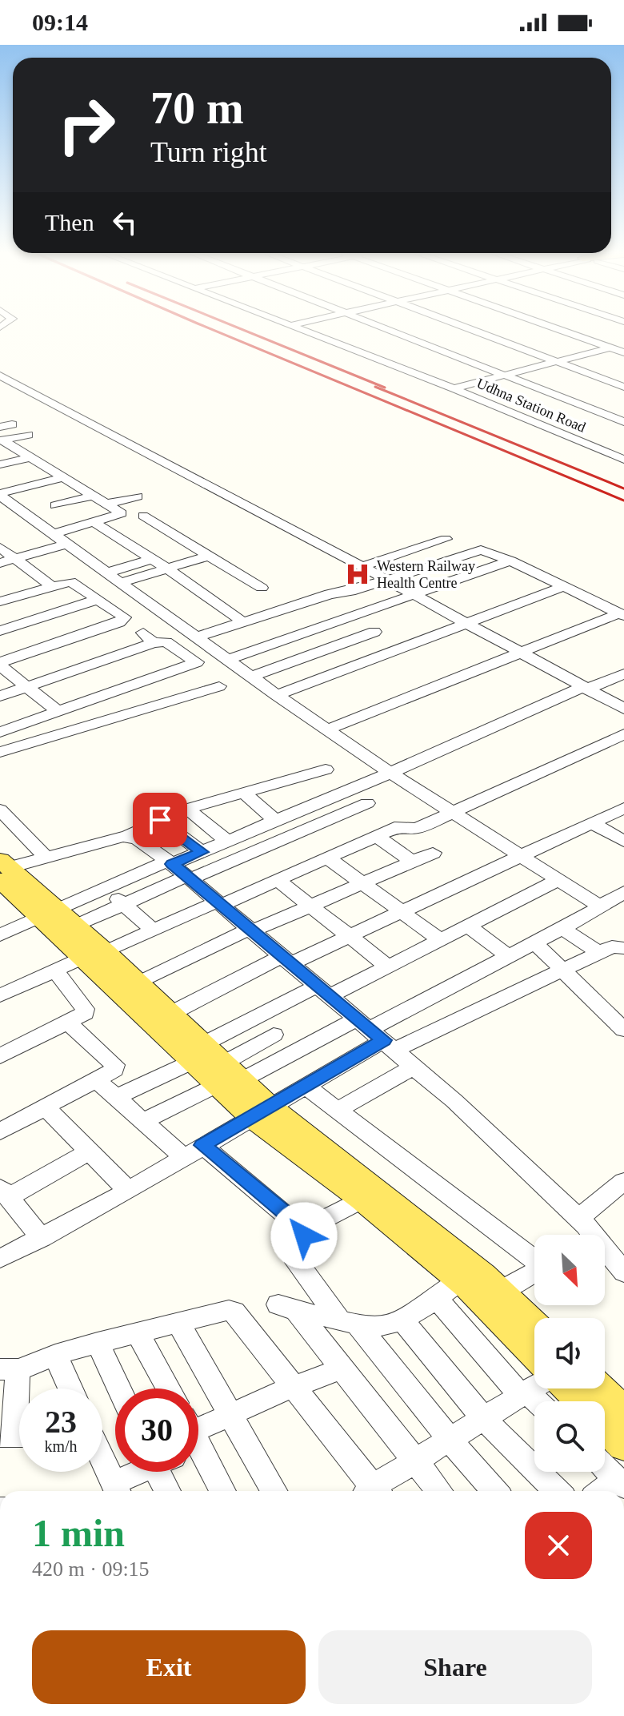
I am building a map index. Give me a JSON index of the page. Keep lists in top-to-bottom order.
{
  "streets": {
    "street": ["Udhna Station Road"]
  },
  "places": {
    "hospital": ["Western Railway Health Centre"]
  },
  "north": "bottom right",
  "page": {
    "status": "09:14",
    "turn": ["70 m", "Turn right"],
    "then": "Then",
    "speed": "23 km/h",
    "limit": "30",
    "heading": ["1 min", "420 m · 09:15"],
    "buttons": ["Exit", "Share"]
  }
}
